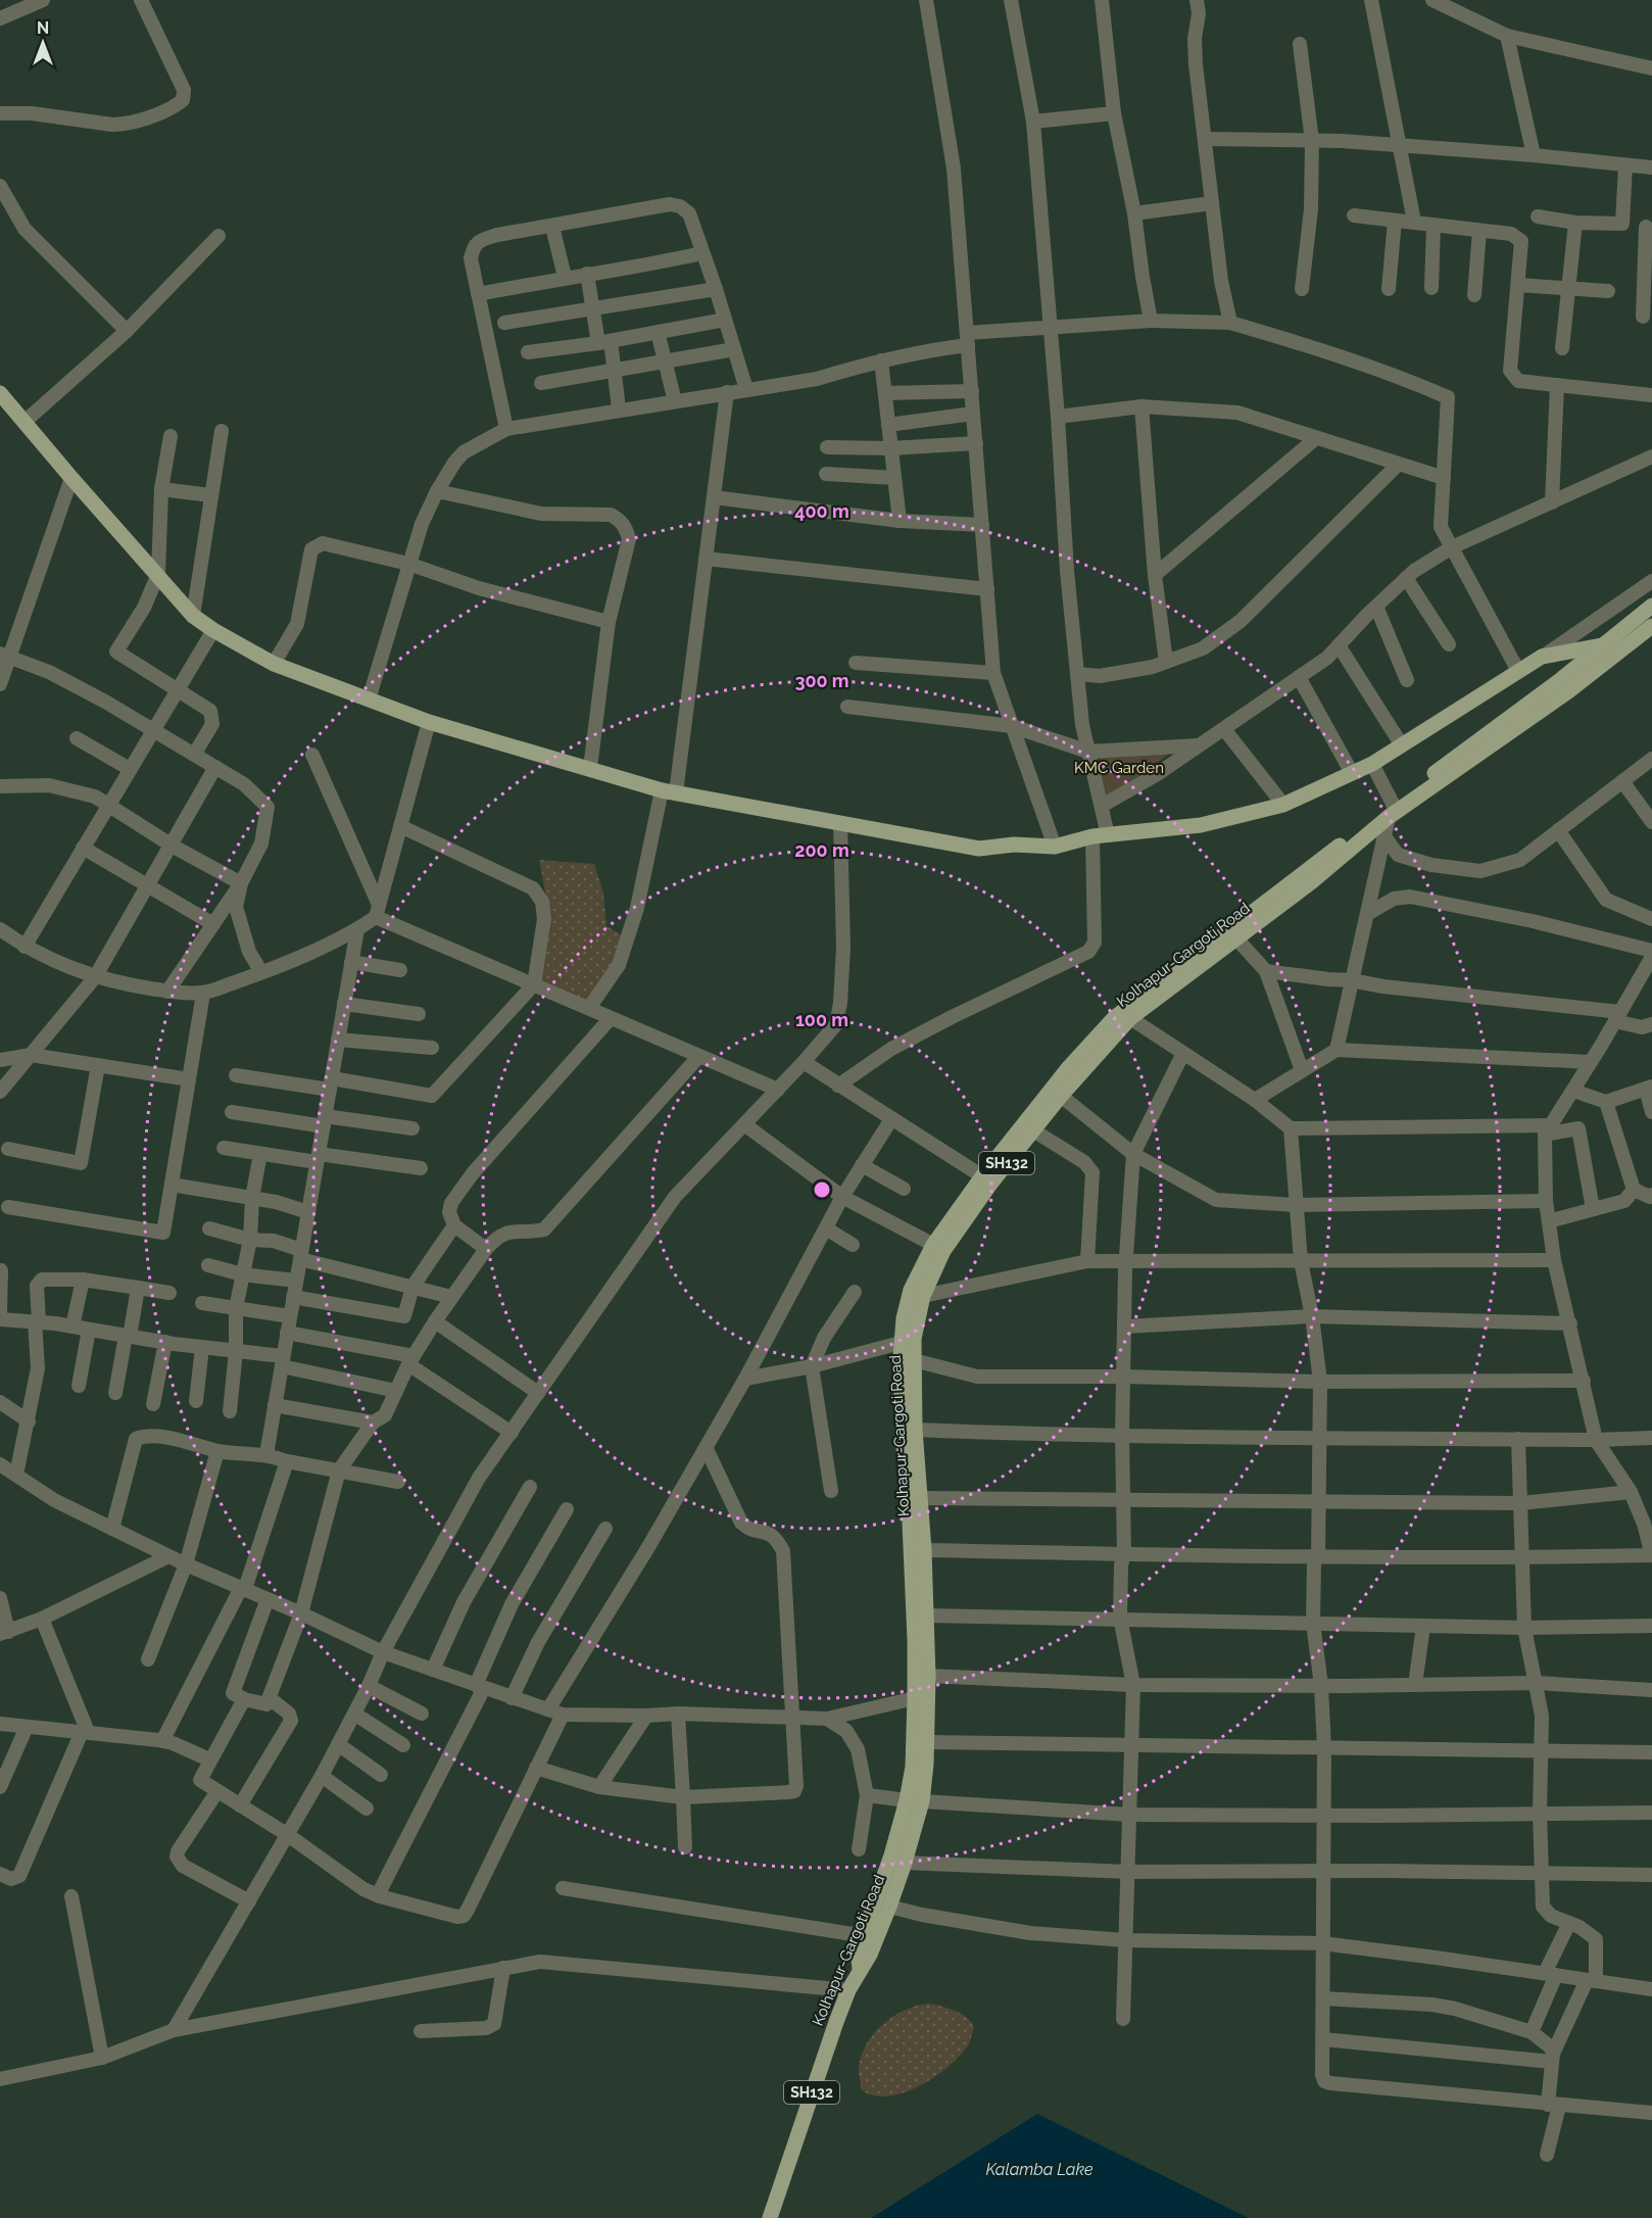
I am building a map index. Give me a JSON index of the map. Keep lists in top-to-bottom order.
{
  "streets": {
    "main road": ["Kolhapur-Gargoti Road", "SH132"]
  },
  "water": ["Kalamba Lake"],
  "parks": ["KMC Garden"],
  "north": "top",
  "rings": [
    "400 m",
    "300 m",
    "200 m",
    "100 m"
  ]
}
